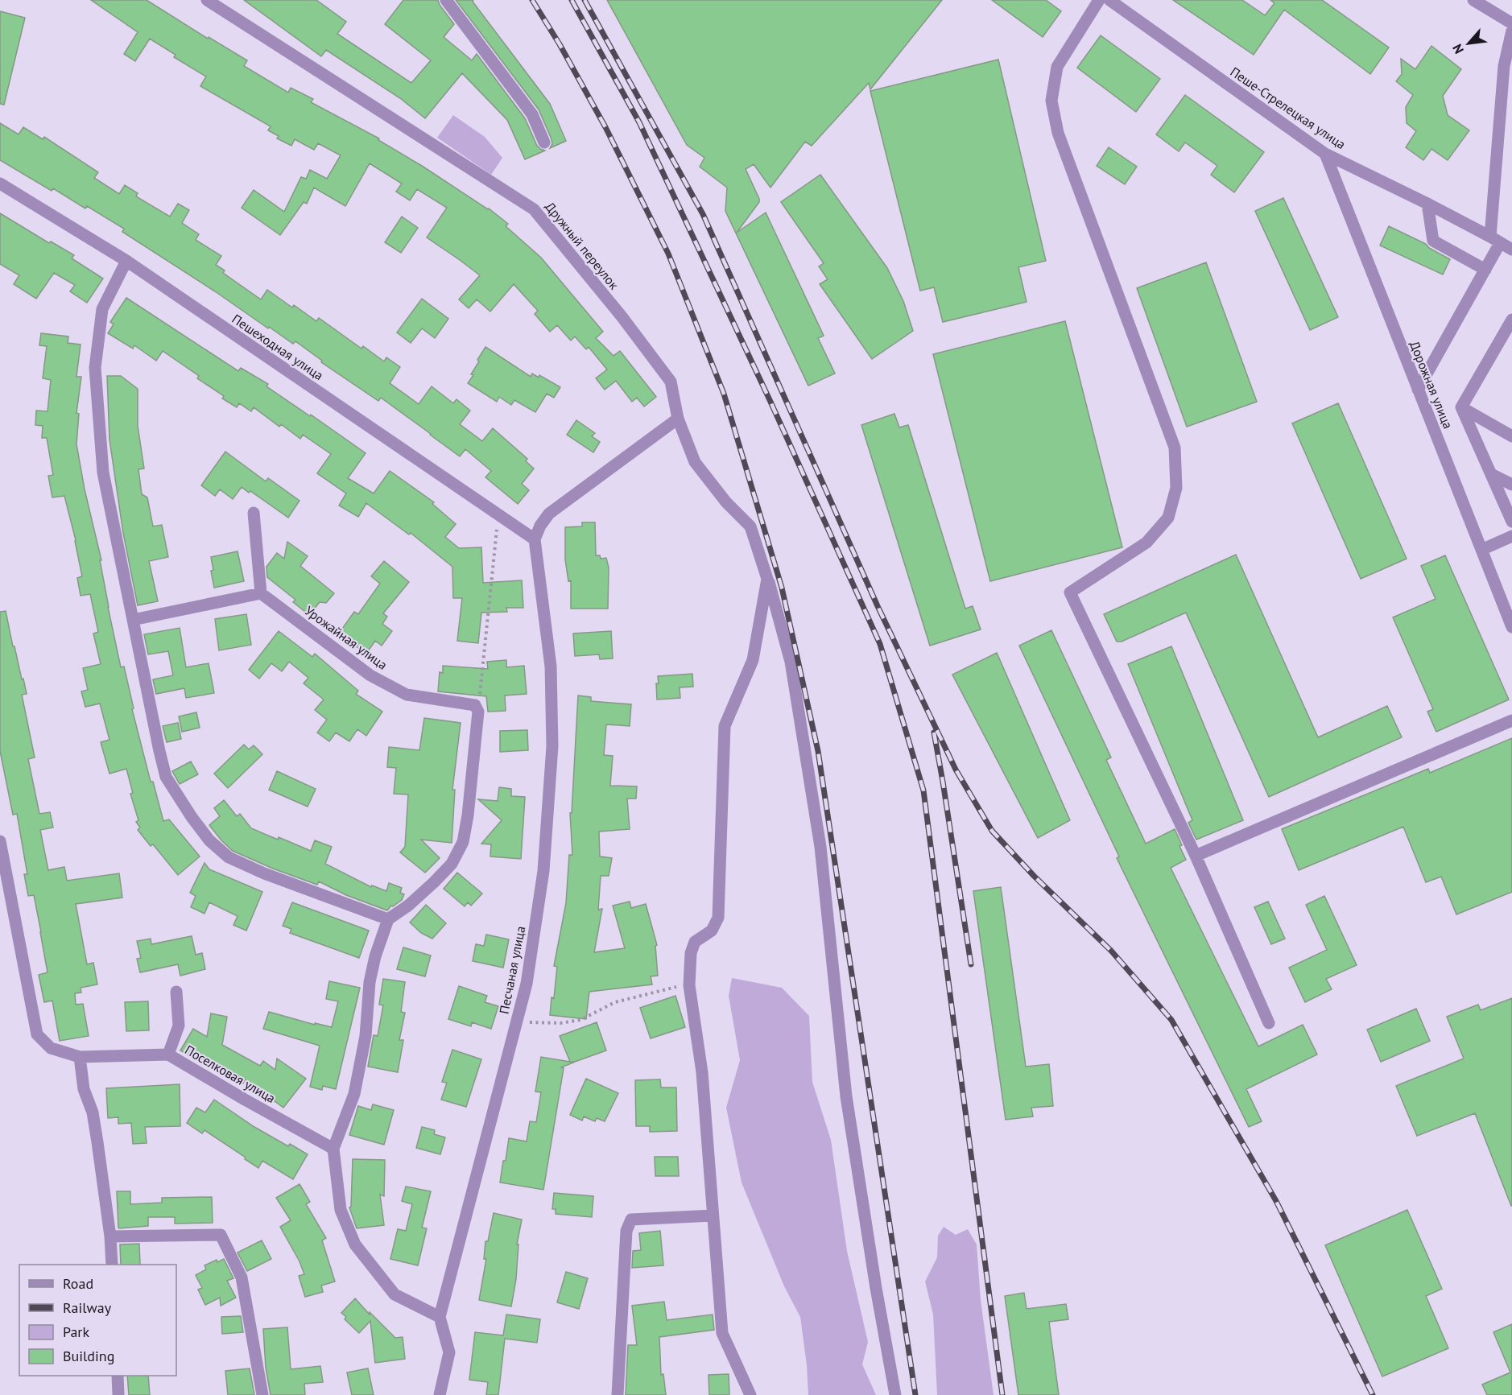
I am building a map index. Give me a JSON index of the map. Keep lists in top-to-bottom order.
{
  "streets": {
    "street": [
      "Пеше-Стрелецкая улица",
      "Дружный переулок",
      "Пешеходная улица",
      "Дорожная улица",
      "Урожайная улица",
      "Песчаная улица",
      "Поселковая улица"
    ]
  },
  "crossings": [
    ["Пеше-Стрелецкая улица", "Дорожная улица"],
    ["Пешеходная улица", "Песчаная улица"]
  ],
  "legend": [
    "Road",
    "Railway",
    "Park",
    "Building"
  ],
  "north": "bottom left"
}
